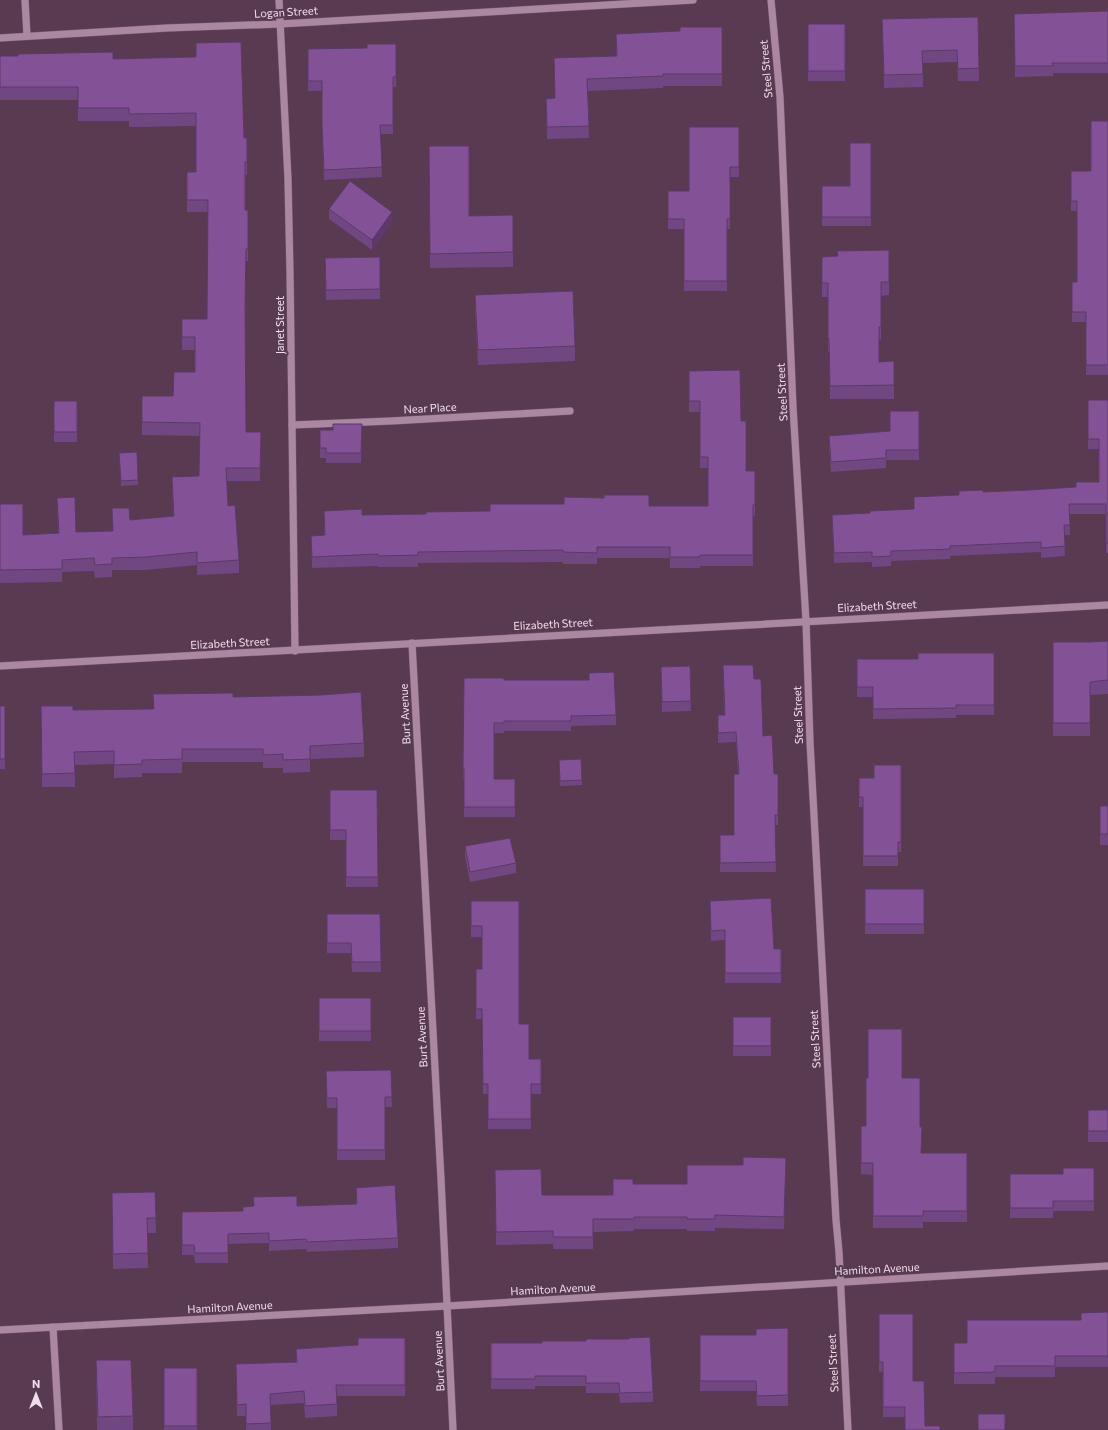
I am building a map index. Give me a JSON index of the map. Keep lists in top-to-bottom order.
{
  "streets": {
    "street": [
      "Logan Street",
      "Steel Street",
      "Janet Street",
      "Near Place",
      "Elizabeth Street",
      "Burt Avenue",
      "Hamilton Avenue"
    ]
  },
  "crossings": [
    ["Logan Street", "Janet Street"],
    ["Steel Street", "Elizabeth Street"],
    ["Steel Street", "Hamilton Avenue"],
    ["Janet Street", "Near Place"],
    ["Janet Street", "Elizabeth Street"],
    ["Elizabeth Street", "Burt Avenue"],
    ["Burt Avenue", "Hamilton Avenue"]
  ],
  "north": "top"
}
